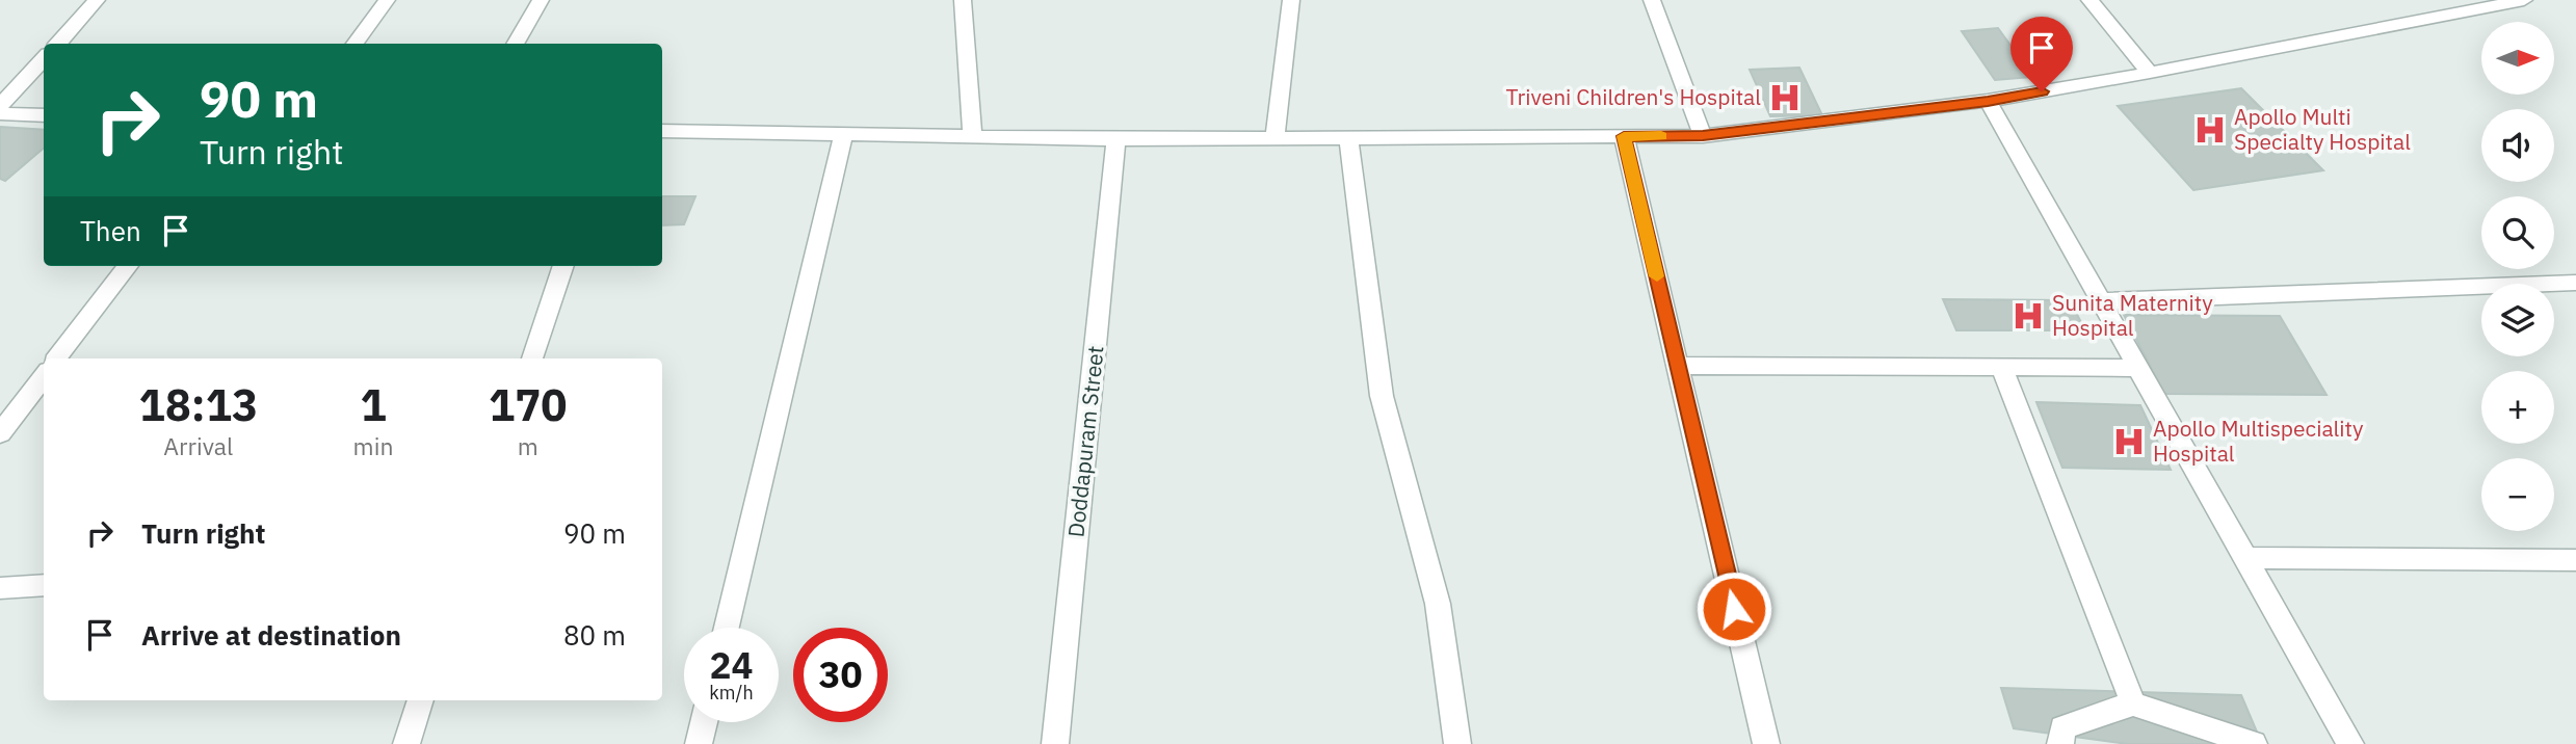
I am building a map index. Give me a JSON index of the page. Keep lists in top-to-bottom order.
{
  "streets": {
    "street": ["Doddapuram Street"]
  },
  "places": {
    "hospital": [
      "Triveni Children's Hospital",
      "Apollo Multi Specialty Hospital",
      "Sunita Maternity Hospital",
      "Apollo Multispeciality Hospital"
    ]
  },
  "north": "right",
  "page": {
    "map_buttons": ["+", "−"],
    "turn": ["90 m", "Turn right"],
    "then": "Then",
    "eta": [
      "18:13",
      "Arrival",
      "1",
      "min",
      "170",
      "m"
    ],
    "list": [
      {
        "name": "Turn right",
        "value": "90 m"
      },
      {
        "name": "Arrive at destination",
        "value": "80 m"
      }
    ],
    "speed": "24 km/h",
    "limit": "30"
  }
}
